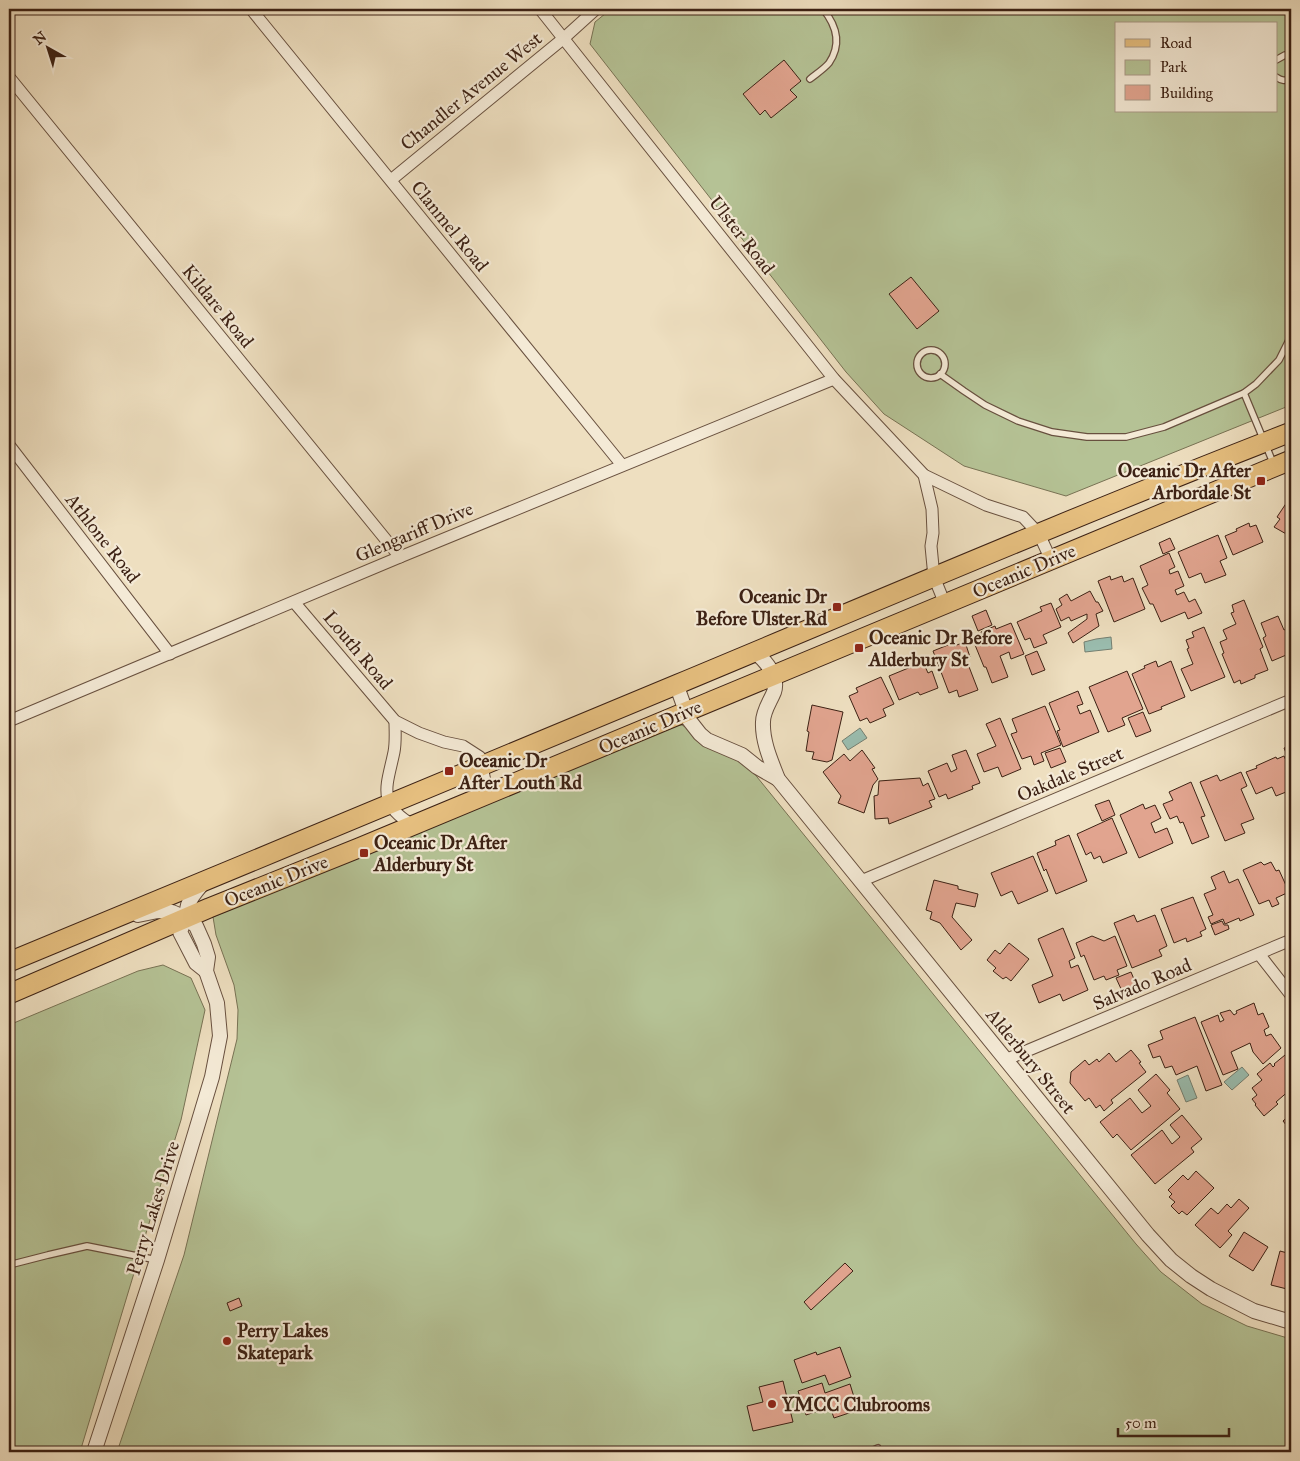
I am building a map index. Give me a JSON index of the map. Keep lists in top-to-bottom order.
{
  "streets": {
    "main road": ["Oceanic Drive"],
    "street": [
      "Chandler Avenue West",
      "Clanmel Road",
      "Ulster Road",
      "Kildare Road",
      "Glengariff Drive",
      "Athlone Road",
      "Louth Road",
      "Oakdale Street",
      "Salvado Road",
      "Alderbury Street",
      "Perry Lakes Drive"
    ]
  },
  "crossings": [
    ["Chandler Avenue West", "Clanmel Road"],
    ["Chandler Avenue West", "Ulster Road"],
    ["Clanmel Road", "Glengariff Drive"],
    ["Ulster Road", "Glengariff Drive"],
    ["Ulster Road", "Oceanic Drive"],
    ["Kildare Road", "Glengariff Drive"],
    ["Glengariff Drive", "Athlone Road"],
    ["Glengariff Drive", "Louth Road"],
    ["Oceanic Drive", "Louth Road"],
    ["Oceanic Drive", "Alderbury Street"],
    ["Oceanic Drive", "Perry Lakes Drive"],
    ["Oakdale Street", "Alderbury Street"],
    ["Salvado Road", "Alderbury Street"]
  ],
  "places": {
    "transit": [
      "Oceanic Dr After Arbordale St",
      "Oceanic Dr Before Ulster Rd",
      "Oceanic Dr Before Alderbury St",
      "Oceanic Dr After Louth Rd",
      "Oceanic Dr After Alderbury St"
    ],
    "other": ["Perry Lakes Skatepark", "YMCC Clubrooms"]
  },
  "legend": ["Road", "Park", "Building"],
  "scale_bar": "50 m",
  "north": "top left"
}
